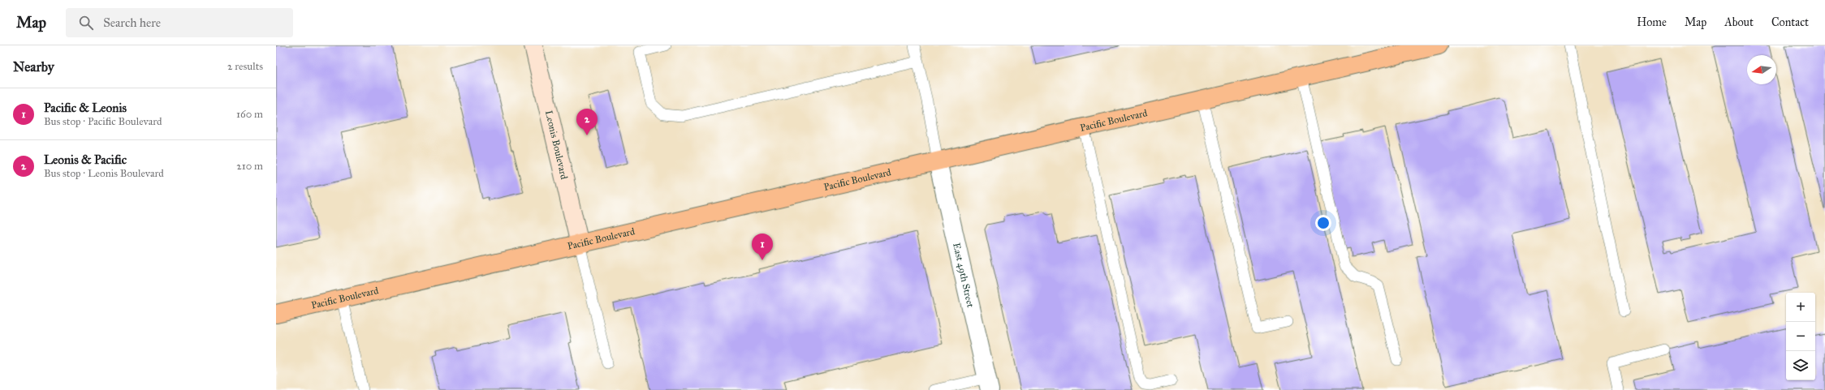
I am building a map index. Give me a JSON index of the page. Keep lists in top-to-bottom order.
{
  "streets": {
    "main road": ["Pacific Boulevard", "Leonis Boulevard"],
    "street": ["East 49th Street"]
  },
  "crossings": [
    ["Pacific Boulevard", "Leonis Boulevard"],
    ["Pacific Boulevard", "East 49th Street"]
  ],
  "north": "left",
  "page": {
    "header": "Map",
    "search": "Search here",
    "nav": [
      "Home",
      "Map",
      "About",
      "Contact"
    ],
    "heading": ["Nearby", "2 results"],
    "list": [
      {
        "mark": "1",
        "name": "Pacific & Leonis",
        "note": "Bus stop · Pacific Boulevard",
        "value": "160 m"
      },
      {
        "mark": "2",
        "name": "Leonis & Pacific",
        "note": "Bus stop · Leonis Boulevard",
        "value": "210 m"
      }
    ],
    "pins": ["2", "1"],
    "map_buttons": ["+", "−"]
  }
}
